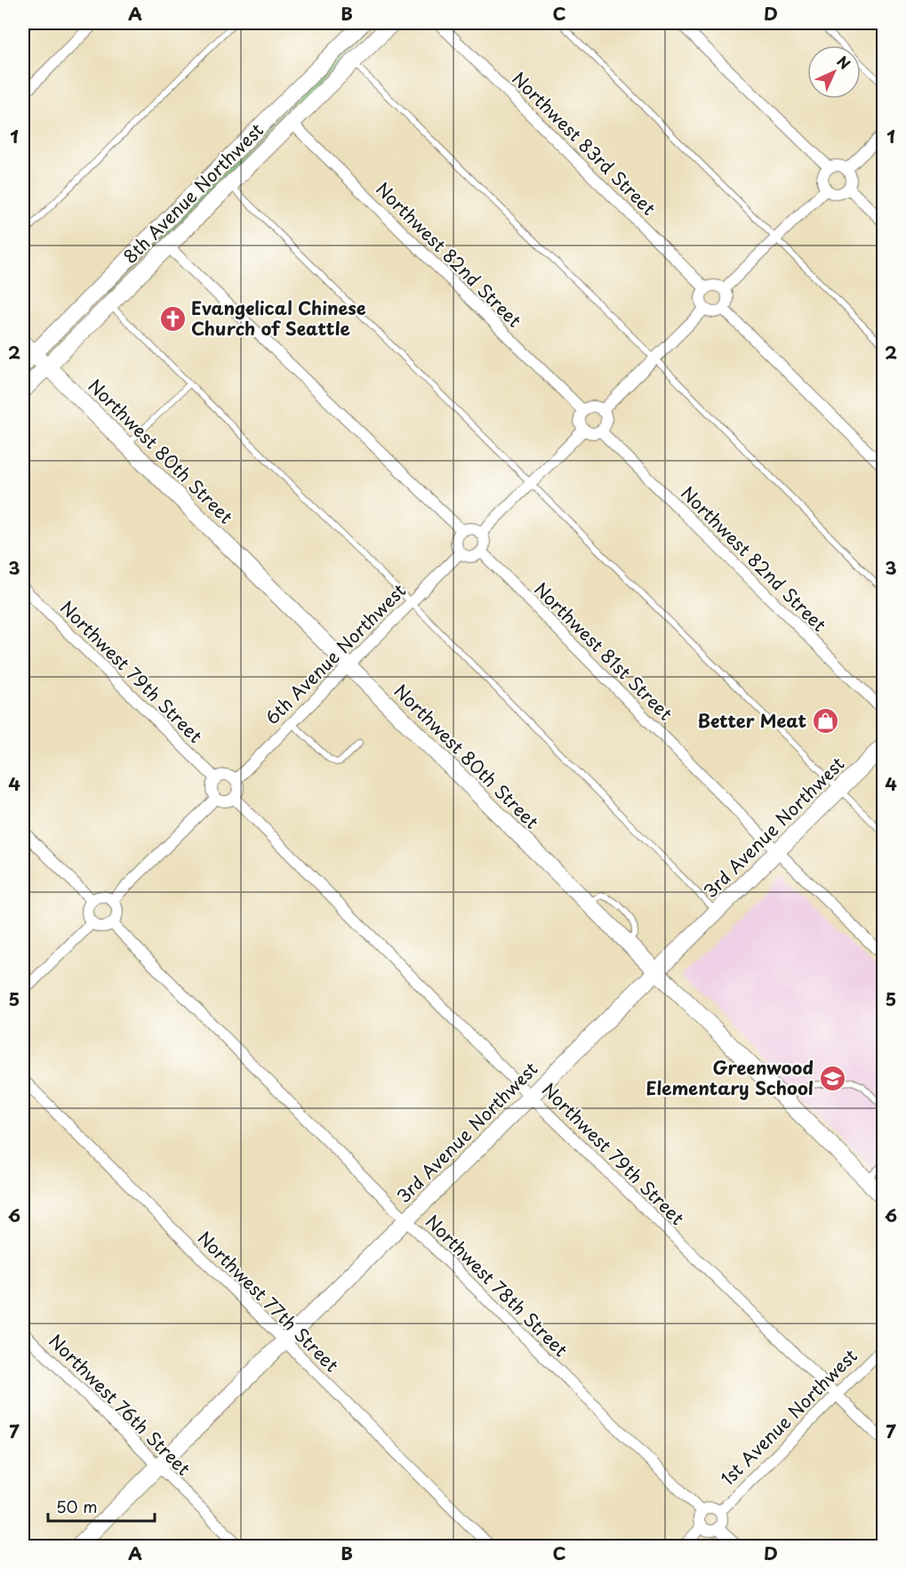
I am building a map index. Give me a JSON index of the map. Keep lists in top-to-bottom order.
{
  "streets": {
    "street": [
      "Northwest 83rd Street",
      "8th Avenue Northwest",
      "Northwest 82nd Street",
      "Northwest 80th Street",
      "Northwest 81st Street",
      "6th Avenue Northwest",
      "Northwest 79th Street",
      "3rd Avenue Northwest",
      "Northwest 78th Street",
      "Northwest 77th Street",
      "Northwest 76th Street",
      "1st Avenue Northwest"
    ]
  },
  "crossings": [
    ["8th Avenue Northwest", "Northwest 82nd Street"],
    ["8th Avenue Northwest", "Northwest 80th Street"],
    ["Northwest 80th Street", "6th Avenue Northwest"],
    ["Northwest 80th Street", "3rd Avenue Northwest"],
    ["Northwest 81st Street", "6th Avenue Northwest"],
    ["Northwest 81st Street", "3rd Avenue Northwest"],
    ["6th Avenue Northwest", "Northwest 79th Street"],
    ["Northwest 79th Street", "3rd Avenue Northwest"],
    ["Northwest 79th Street", "1st Avenue Northwest"],
    ["3rd Avenue Northwest", "Northwest 78th Street"],
    ["3rd Avenue Northwest", "Northwest 77th Street"],
    ["3rd Avenue Northwest", "Northwest 76th Street"],
    ["Northwest 78th Street", "1st Avenue Northwest"]
  ],
  "places": {
    "church": ["Evangelical Chinese Church of Seattle"],
    "shop": ["Better Meat"],
    "school or university": ["Greenwood Elementary School"]
  },
  "scale_bar": "50 m",
  "north": "top right",
  "grid": {
    "columns": [
      "A",
      "B",
      "C",
      "D"
    ],
    "rows": [
      "1",
      "2",
      "3",
      "4",
      "5",
      "6",
      "7"
    ]
  }
}
